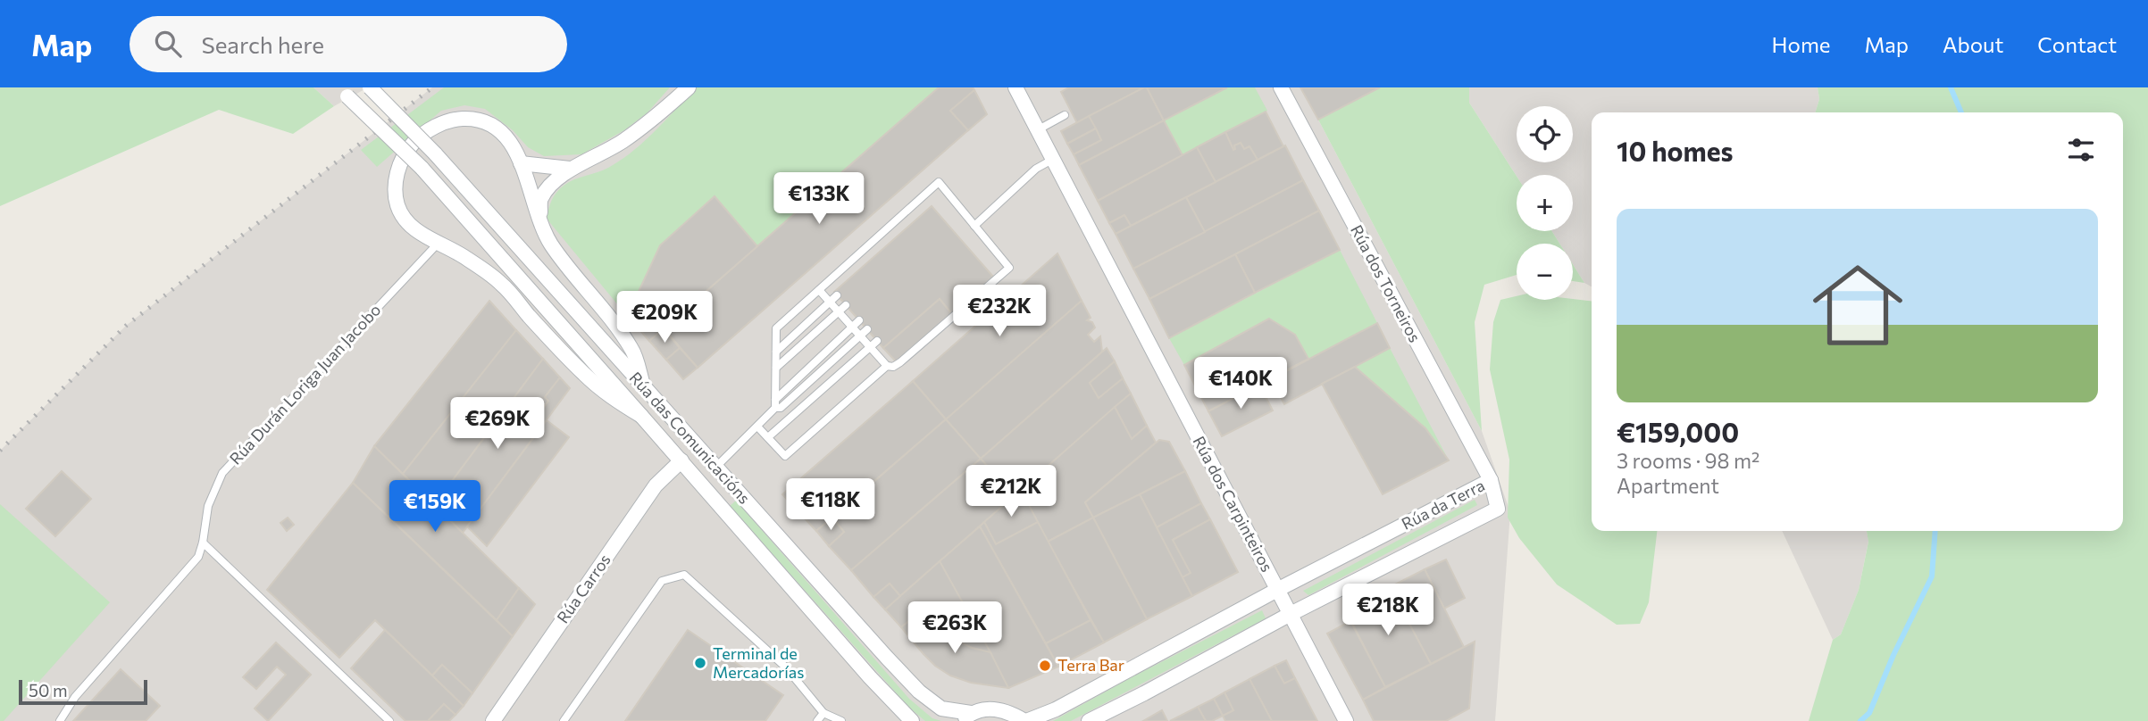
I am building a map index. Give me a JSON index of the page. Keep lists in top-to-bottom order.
{
  "streets": {
    "street": [
      "Rúa dos Torneiros",
      "Rúa das Comunicacións",
      "Rúa dos Carpinteiros",
      "Rúa da Terra",
      "Rúa Carros"
    ],
    "lane": ["Rúa Durán Loriga Juan Jacobo"]
  },
  "crossings": [
    ["Rúa dos Torneiros", "Rúa da Terra"],
    ["Rúa das Comunicacións", "Rúa da Terra"],
    ["Rúa das Comunicacións", "Rúa Carros"],
    ["Rúa dos Carpinteiros", "Rúa da Terra"]
  ],
  "places": ["Terminal de Mercadorías", "Terra Bar"],
  "scale_bar": "50 m",
  "page": {
    "header": "Map",
    "search": "Search here",
    "nav": [
      "Home",
      "Map",
      "About",
      "Contact"
    ],
    "map_buttons": ["+", "−"],
    "heading": "10 homes",
    "price": [
      "€133K",
      "€232K",
      "€209K",
      "€140K",
      "€269K",
      "€212K",
      "€118K",
      "€159K",
      "€218K",
      "€263K"
    ],
    "list": [
      {
        "name": "€159,000",
        "note": "3 rooms · 98 m² · Apartment"
      }
    ],
    "scale": "50 m"
  }
}
